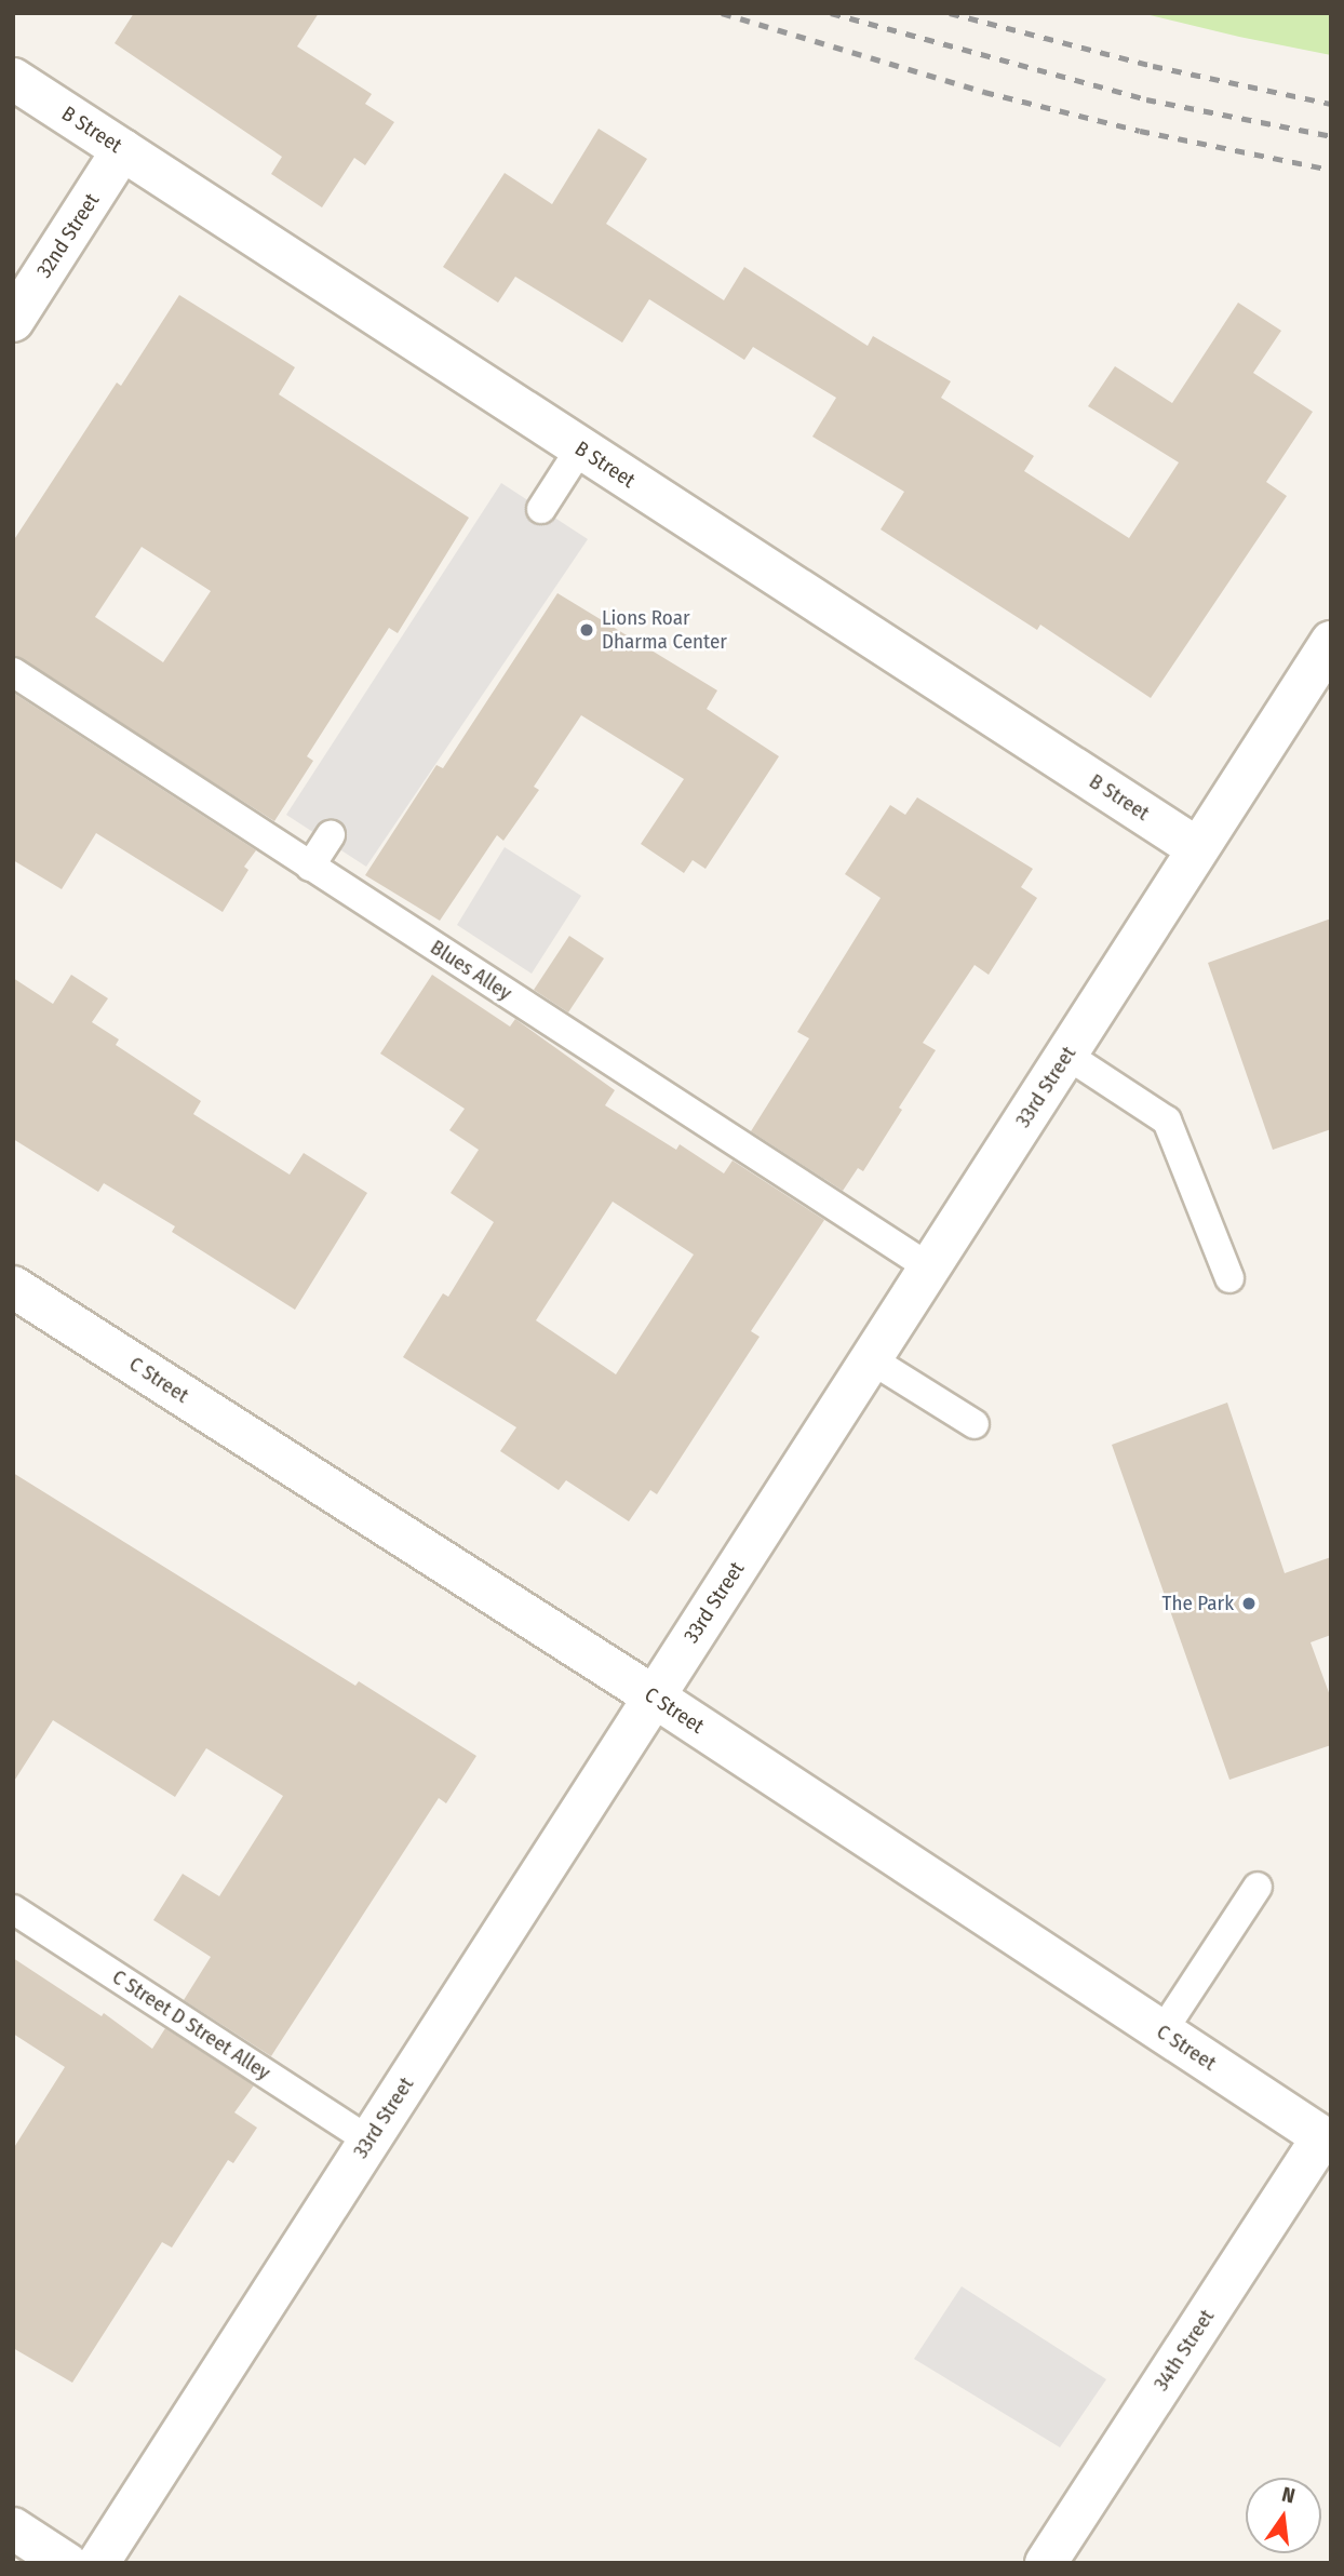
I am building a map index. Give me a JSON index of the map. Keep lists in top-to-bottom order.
{
  "streets": {
    "street": [
      "B Street",
      "32nd Street",
      "33rd Street",
      "C Street",
      "34th Street"
    ],
    "lane": ["Blues Alley", "C Street D Street Alley"]
  },
  "crossings": [
    ["B Street", "32nd Street"],
    ["B Street", "33rd Street"],
    ["Blues Alley", "33rd Street"],
    ["33rd Street", "C Street"],
    ["33rd Street", "C Street D Street Alley"],
    ["C Street", "34th Street"]
  ],
  "places": ["Lions Roar Dharma Center", "The Park"],
  "north": "top"
}
